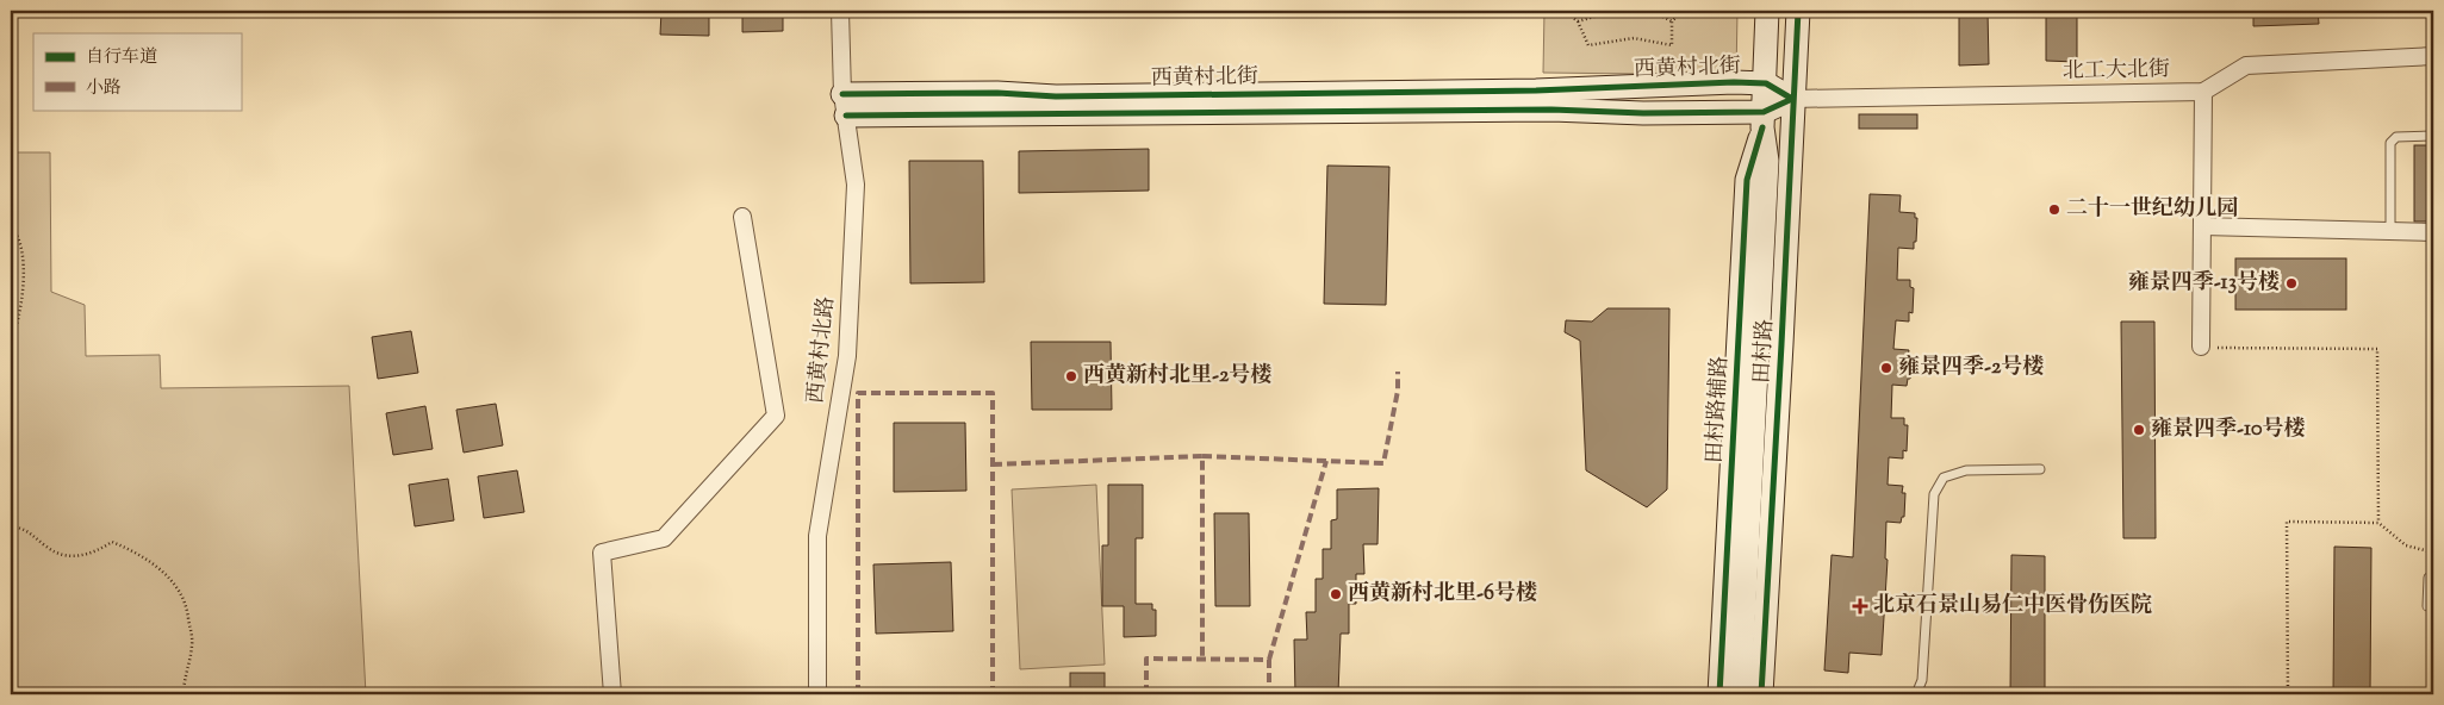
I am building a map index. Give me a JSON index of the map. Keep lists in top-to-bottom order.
{
  "streets": {
    "street": [
      "西黄村北街",
      "北工大北街",
      "西黄村北路",
      "田村路",
      "田村路辅路"
    ]
  },
  "crossings": [
    ["西黄村北街", "北工大北街"],
    ["西黄村北街", "西黄村北路"],
    ["西黄村北街", "田村路"],
    ["西黄村北街", "田村路辅路"],
    ["北工大北街", "田村路"],
    ["田村路", "田村路辅路"]
  ],
  "places": {
    "other": [
      "二十一世纪幼儿园",
      "雍景四季-13号楼",
      "雍景四季-2号楼",
      "西黄新村北里-2号楼",
      "雍景四季-10号楼",
      "西黄新村北里-6号楼"
    ],
    "health": ["北京石景山易仁中医骨伤医院"]
  },
  "legend": ["自行车道", "小路"]
}
